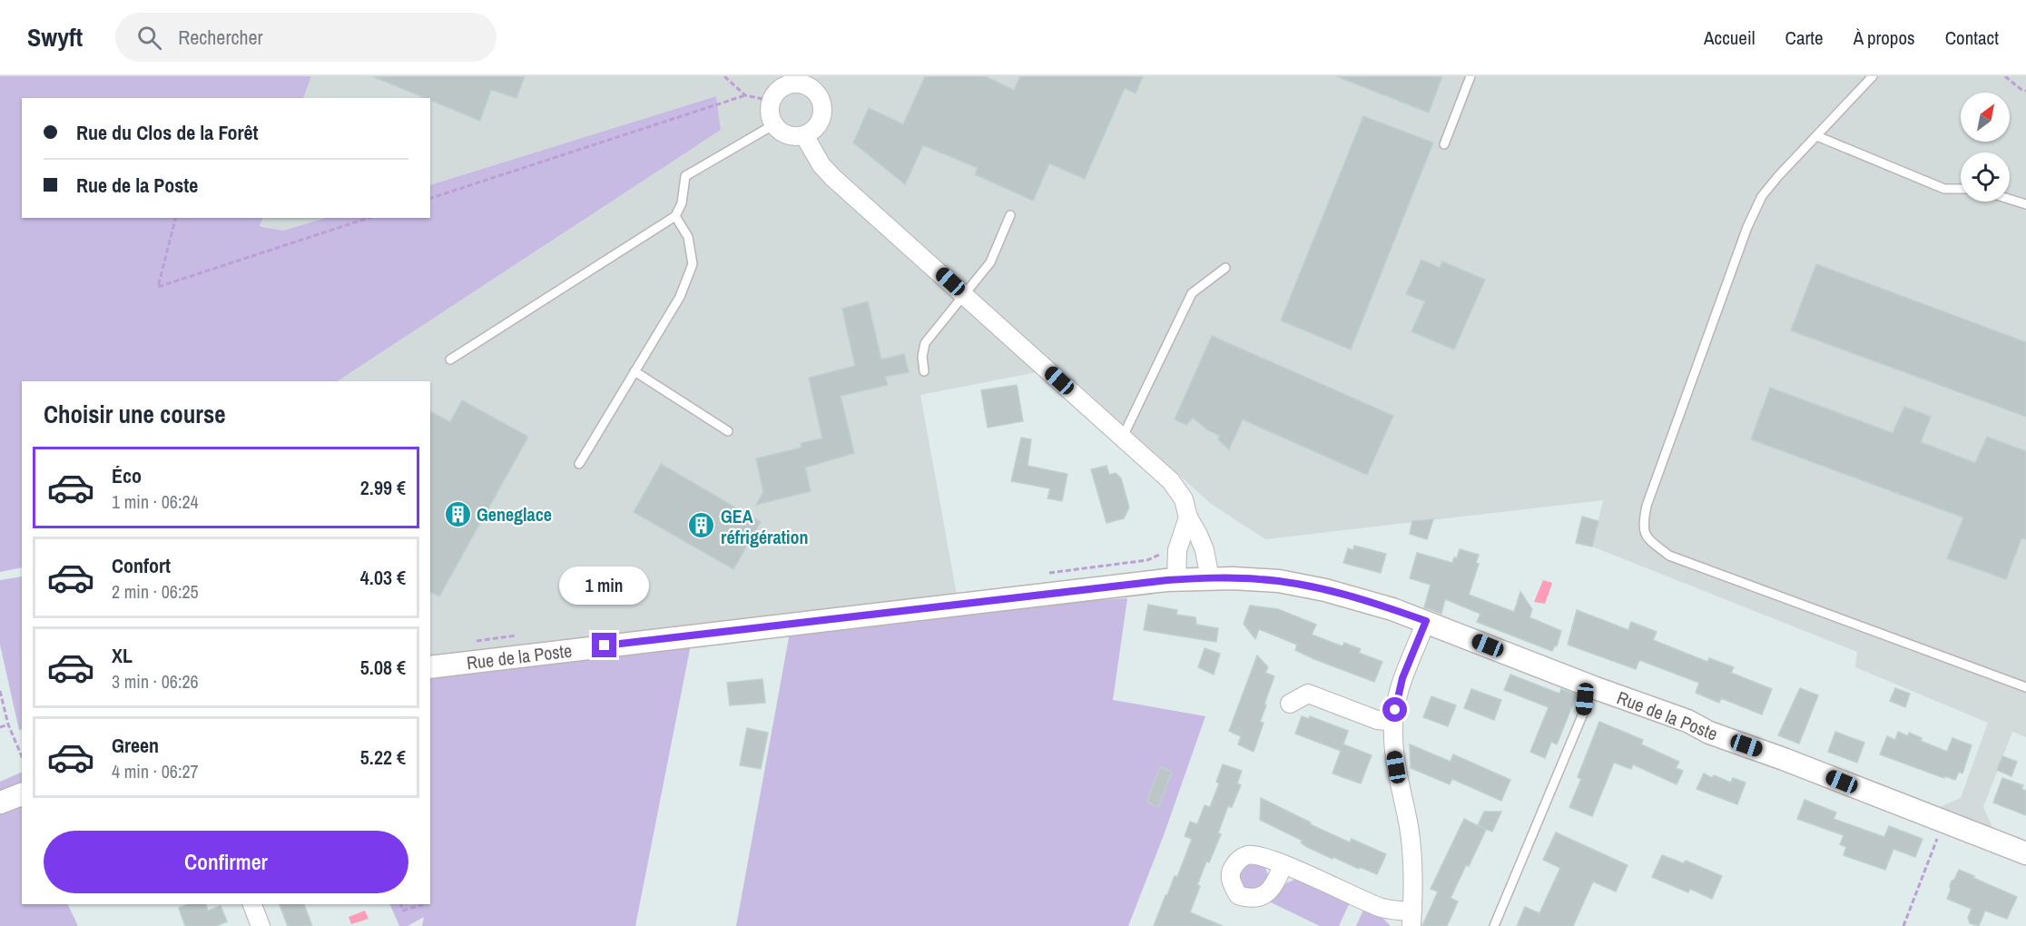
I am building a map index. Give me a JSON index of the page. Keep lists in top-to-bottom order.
{
  "streets": {
    "street": ["Rue de la Poste"]
  },
  "places": {
    "building": ["Geneglace", "GEA réfrigération"]
  },
  "north": "top right",
  "page": {
    "header": "Swyft",
    "search": "Rechercher",
    "nav": [
      "Accueil",
      "Carte",
      "À propos",
      "Contact"
    ],
    "banner": ["Rue du Clos de la Forêt", "Rue de la Poste"],
    "heading": "Choisir une course",
    "list": [
      {
        "name": "Éco",
        "note": "1 min · 06:24",
        "value": "2.99 €"
      },
      {
        "name": "Confort",
        "note": "2 min · 06:25",
        "value": "4.03 €"
      },
      {
        "name": "XL",
        "note": "3 min · 06:26",
        "value": "5.08 €"
      },
      {
        "name": "Green",
        "note": "4 min · 06:27",
        "value": "5.22 €"
      }
    ],
    "bubble": "1 min",
    "buttons": "Confirmer"
  }
}
